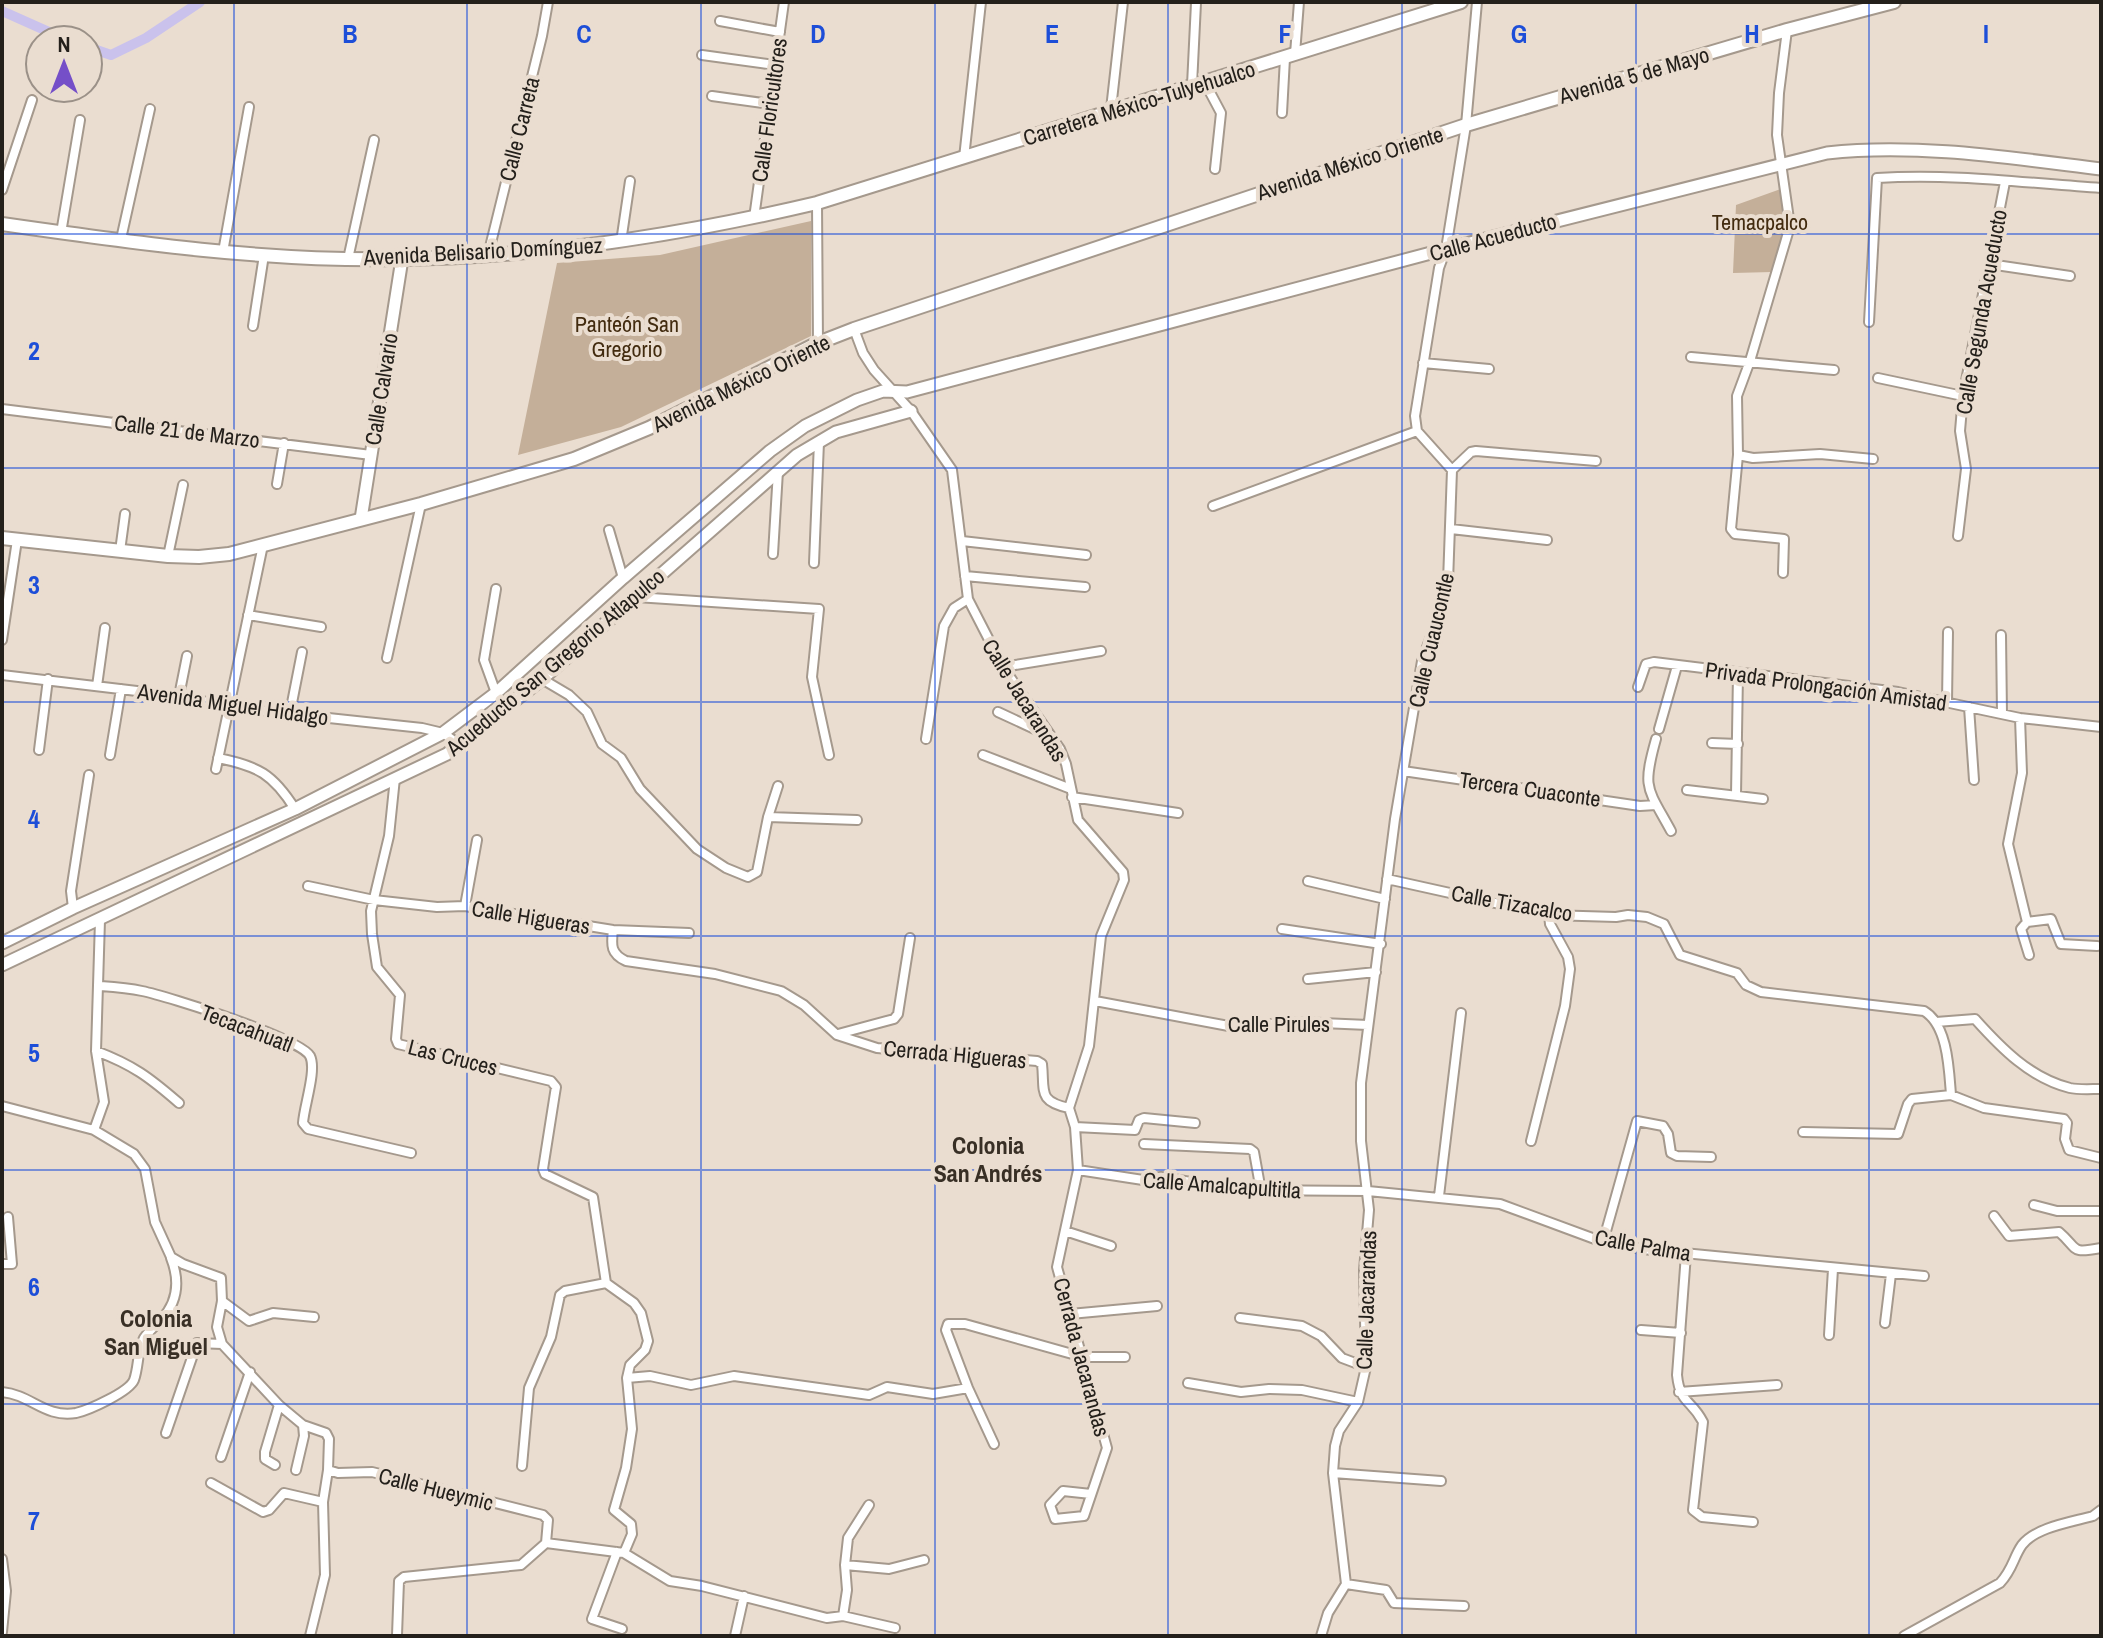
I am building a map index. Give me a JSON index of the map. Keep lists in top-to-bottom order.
{
  "streets": {
    "main road": [
      "Avenida 5 de Mayo",
      "Carretera México-Tulyehualco",
      "Avenida México Oriente",
      "Avenida Belisario Domínguez"
    ],
    "street": [
      "Calle Floricultores",
      "Calle Carreta",
      "Calle Acueducto",
      "Calle Segunda Acueducto",
      "Calle Calvario",
      "Calle 21 de Marzo",
      "Calle Cuaucontle",
      "Acueducto San Gregorio Atlapulco",
      "Privada Prolongación Amistad",
      "Calle Jacarandas",
      "Avenida Miguel Hidalgo",
      "Tercera Cuaconte",
      "Calle Tizacalco",
      "Calle Higueras",
      "Calle Pirules",
      "Tecacahuatl",
      "Cerrada Higueras",
      "Las Cruces",
      "Calle Amalcapultitla",
      "Calle Palma",
      "Cerrada Jacarandas",
      "Calle Hueymic"
    ]
  },
  "crossings": [
    ["Avenida 5 de Mayo", "Avenida México Oriente"],
    ["Carretera México-Tulyehualco", "Avenida Belisario Domínguez"],
    ["Calle Floricultores", "Avenida Belisario Domínguez"],
    ["Calle Carreta", "Avenida Belisario Domínguez"],
    ["Avenida México Oriente", "Calle Calvario"],
    ["Avenida México Oriente", "Calle Jacarandas"],
    ["Calle Acueducto", "Acueducto San Gregorio Atlapulco"],
    ["Calle Acueducto", "Calle Jacarandas"],
    ["Avenida Belisario Domínguez", "Calle Calvario"],
    ["Calle Calvario", "Calle 21 de Marzo"],
    ["Calle Cuaucontle", "Calle Jacarandas"],
    ["Calle Cuaucontle", "Tercera Cuaconte"],
    ["Calle Cuaucontle", "Calle Tizacalco"],
    ["Calle Cuaucontle", "Calle Pirules"],
    ["Acueducto San Gregorio Atlapulco", "Calle Jacarandas"],
    ["Acueducto San Gregorio Atlapulco", "Avenida Miguel Hidalgo"],
    ["Acueducto San Gregorio Atlapulco", "Las Cruces"],
    ["Calle Jacarandas", "Calle Pirules"],
    ["Calle Jacarandas", "Cerrada Higueras"],
    ["Calle Jacarandas", "Calle Amalcapultitla"],
    ["Calle Jacarandas", "Calle Palma"],
    ["Calle Higueras", "Cerrada Higueras"],
    ["Calle Higueras", "Las Cruces"],
    ["Calle Amalcapultitla", "Calle Palma"],
    ["Calle Amalcapultitla", "Cerrada Jacarandas"]
  ],
  "districts": ["Colonia San Andrés", "Colonia San Miguel"],
  "parks": ["Temacpalco", "Panteón San Gregorio"],
  "north": "top",
  "grid": {
    "columns": [
      "B",
      "C",
      "D",
      "E",
      "F",
      "G",
      "H",
      "I"
    ],
    "rows": [
      "2",
      "3",
      "4",
      "5",
      "6",
      "7"
    ]
  }
}
